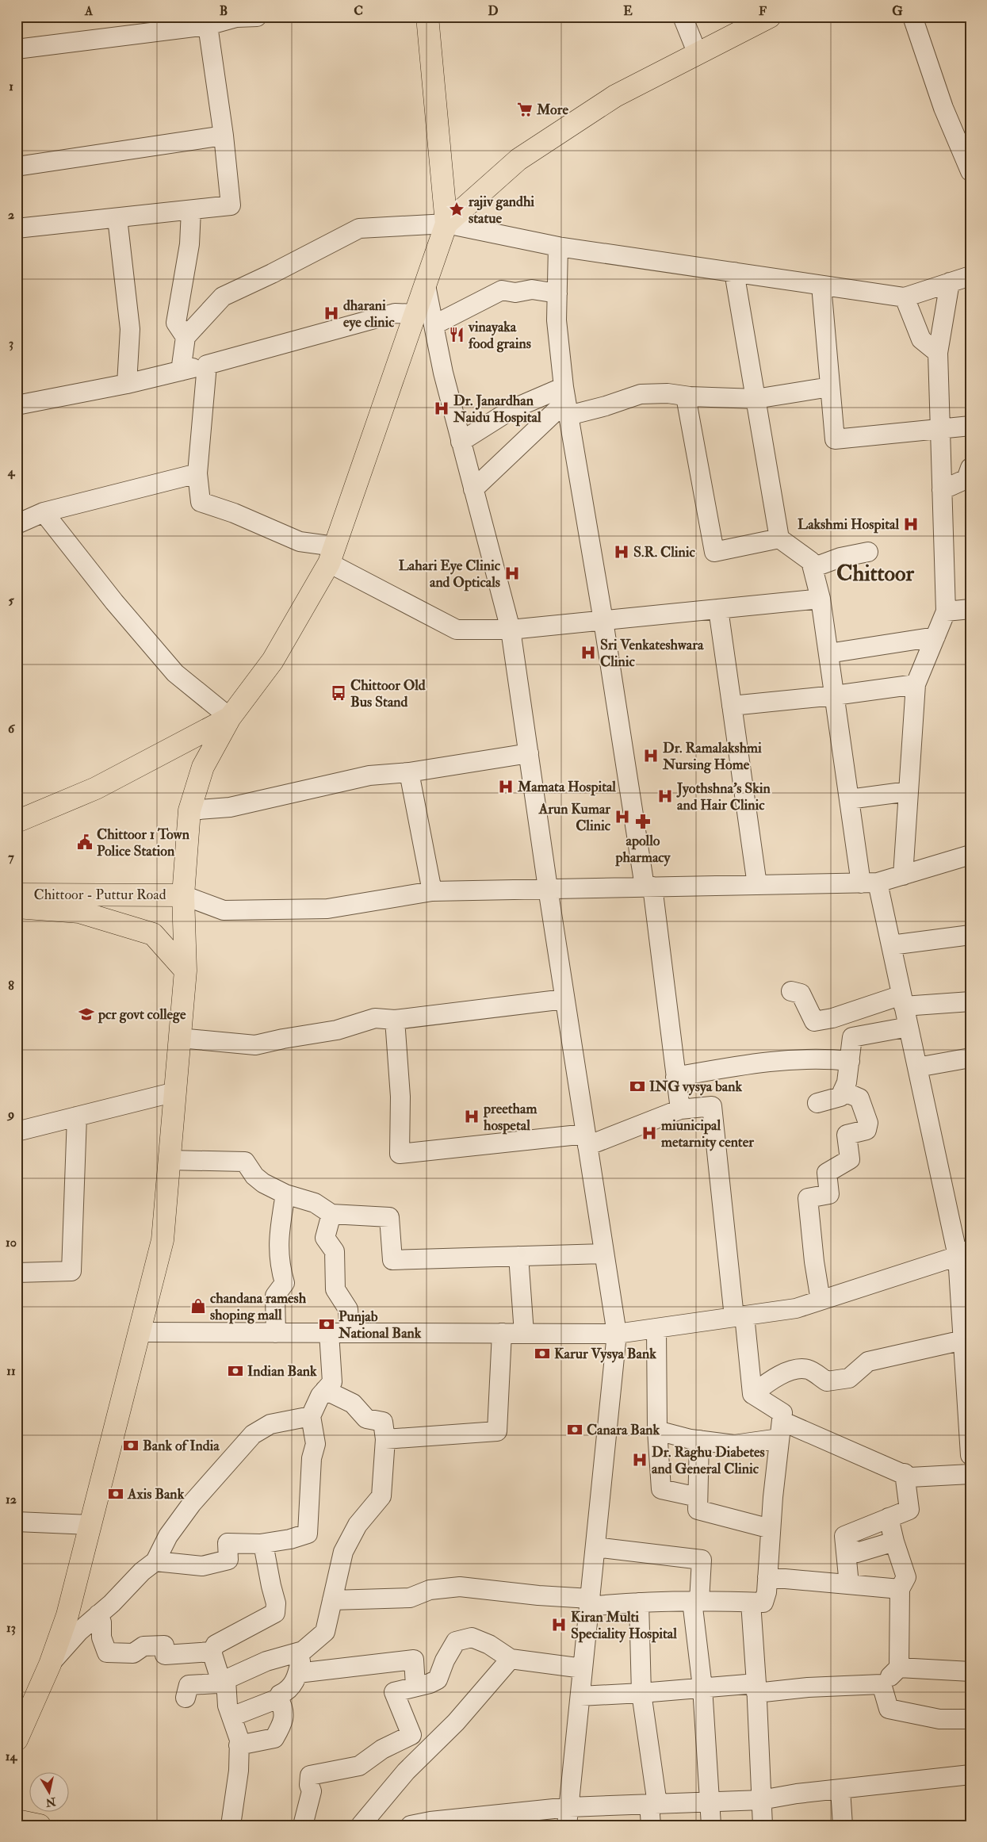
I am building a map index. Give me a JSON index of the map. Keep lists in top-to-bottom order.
{
  "streets": {
    "main road": ["Chittoor - Puttur Road"]
  },
  "districts": ["Chittoor"],
  "places": {
    "supermarket": ["More"],
    "place": ["rajiv gandhi statue"],
    "hospital": [
      "dharani eye clinic",
      "Dr. Janardhan Naidu Hospital",
      "Lakshmi Hospital",
      "S.R. Clinic",
      "Lahari Eye Clinic and Opticals",
      "Sri Venkateshwara Clinic",
      "Dr. Ramalakshmi Nursing Home",
      "Mamata Hospital",
      "Jyothshna's Skin and Hair Clinic",
      "Arun Kumar Clinic",
      "preetham hospetal",
      "miunicipal metarnity center",
      "Dr. Raghu Diabetes and General Clinic",
      "Kiran Multi Speciality Hospital"
    ],
    "restaurant": ["vinayaka food grains"],
    "bus stop": ["Chittoor Old Bus Stand"],
    "pharmacy": ["apollo pharmacy"],
    "public building": ["Chittoor 1 Town Police Station"],
    "school or university": ["pcr govt college"],
    "bank": [
      "ING vysya bank",
      "Punjab National Bank",
      "Karur Vysya Bank",
      "Indian Bank",
      "Canara Bank",
      "Bank of India",
      "Axis Bank"
    ],
    "shop": ["chandana ramesh shoping mall"]
  },
  "north": "bottom",
  "grid": {
    "columns": [
      "A",
      "B",
      "C",
      "D",
      "E",
      "F",
      "G"
    ],
    "rows": [
      "1",
      "2",
      "3",
      "4",
      "5",
      "6",
      "7",
      "8",
      "9",
      "10",
      "11",
      "12",
      "13",
      "14"
    ]
  }
}
